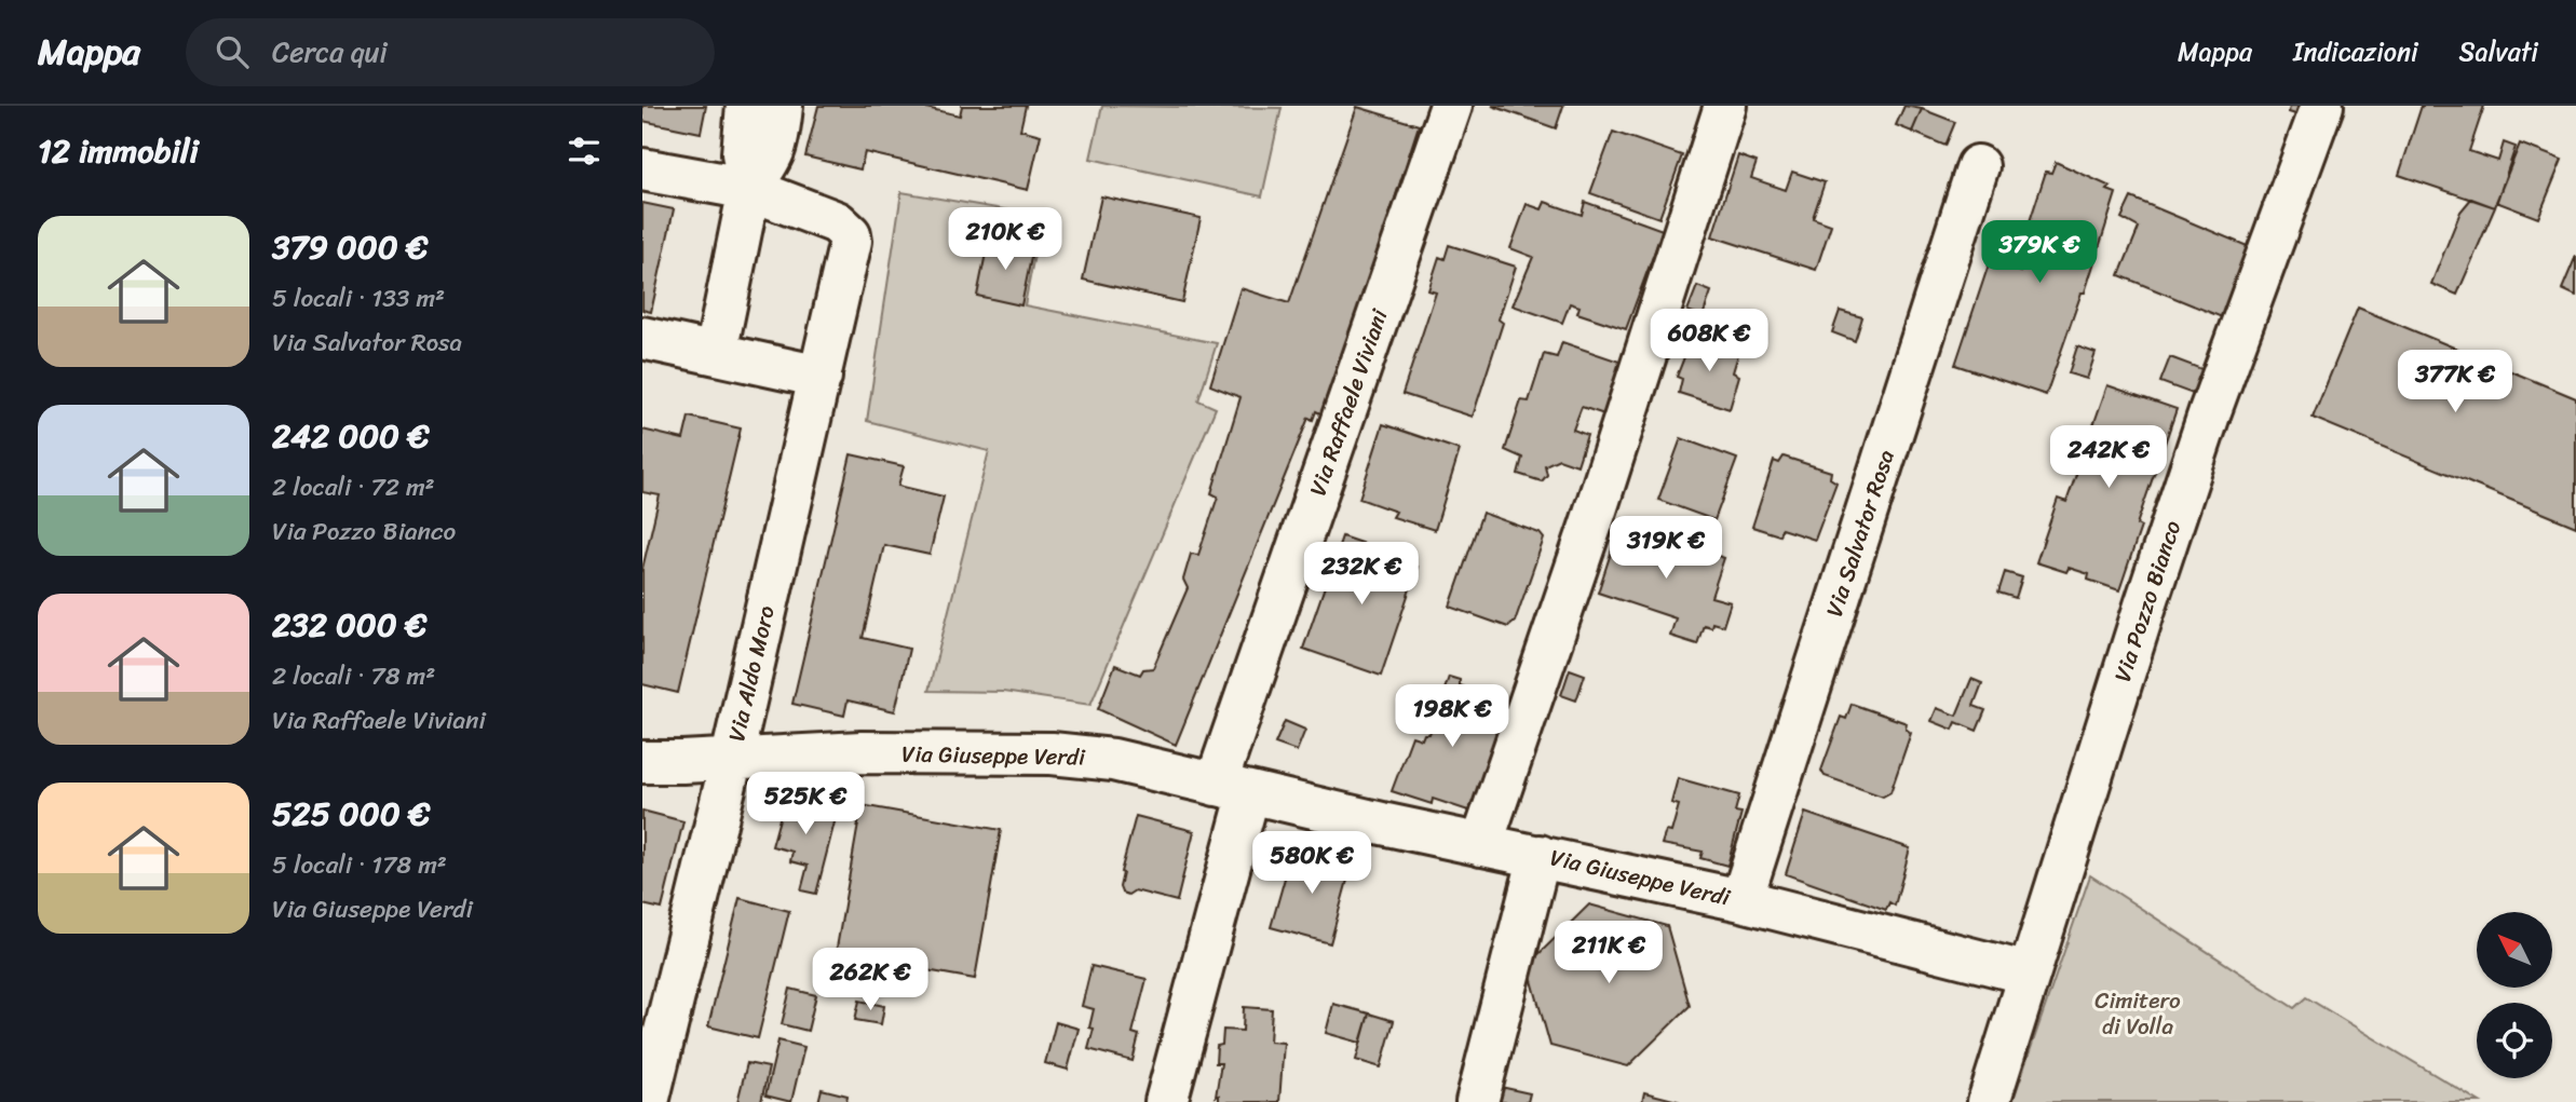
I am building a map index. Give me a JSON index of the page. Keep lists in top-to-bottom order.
{
  "streets": {
    "street": [
      "Via Raffaele Viviani",
      "Via Salvator Rosa",
      "Via Pozzo Bianco",
      "Via Aldo Moro",
      "Via Giuseppe Verdi"
    ]
  },
  "crossings": [
    ["Via Raffaele Viviani", "Via Giuseppe Verdi"],
    ["Via Salvator Rosa", "Via Giuseppe Verdi"],
    ["Via Pozzo Bianco", "Via Giuseppe Verdi"],
    ["Via Aldo Moro", "Via Giuseppe Verdi"]
  ],
  "parks": ["Cimitero di Volla"],
  "north": "top left",
  "page": {
    "header": "Mappa",
    "search": "Cerca qui",
    "nav": ["Mappa", "Indicazioni", "Salvati"],
    "heading": "12 immobili",
    "list": [
      {
        "name": "379 000 €",
        "note": "5 locali · 133 m² · Via Salvator Rosa"
      },
      {
        "name": "242 000 €",
        "note": "2 locali · 72 m² · Via Pozzo Bianco"
      },
      {
        "name": "232 000 €",
        "note": "2 locali · 78 m² · Via Raffaele Viviani"
      },
      {
        "name": "525 000 €",
        "note": "5 locali · 178 m² · Via Giuseppe Verdi"
      }
    ],
    "price": [
      "210K €",
      "379K €",
      "608K €",
      "377K €",
      "242K €",
      "319K €",
      "232K €",
      "198K €",
      "525K €",
      "580K €",
      "211K €",
      "262K €"
    ]
  }
}
